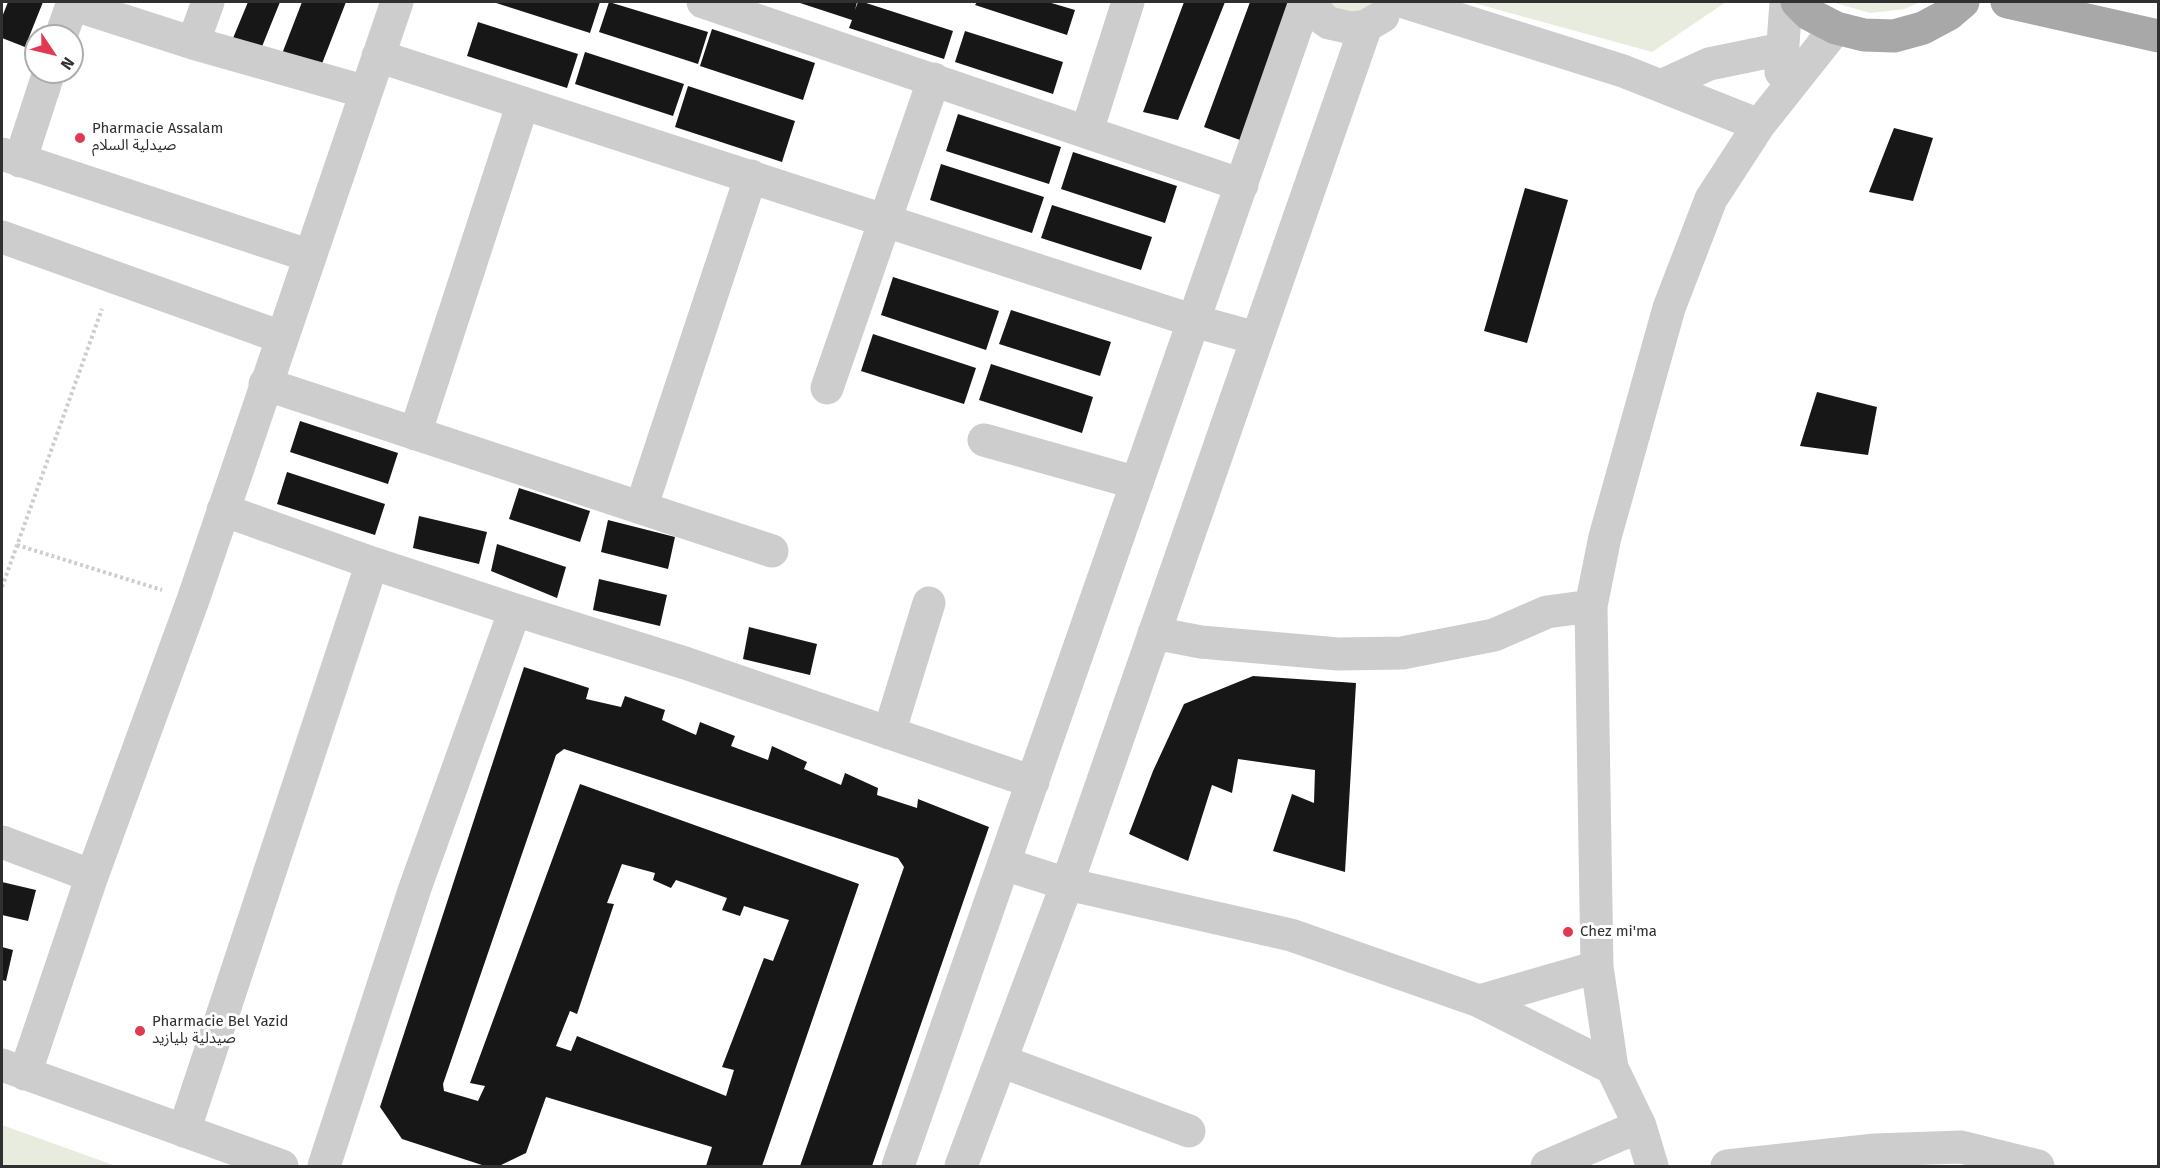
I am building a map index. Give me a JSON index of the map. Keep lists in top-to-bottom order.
{
  "places": ["Pharmacie Assalam صيدلية السلام", "Chez mi'ma", "Pharmacie Bel Yazid صيدلية بليازيد"],
  "north": "bottom right"
}
